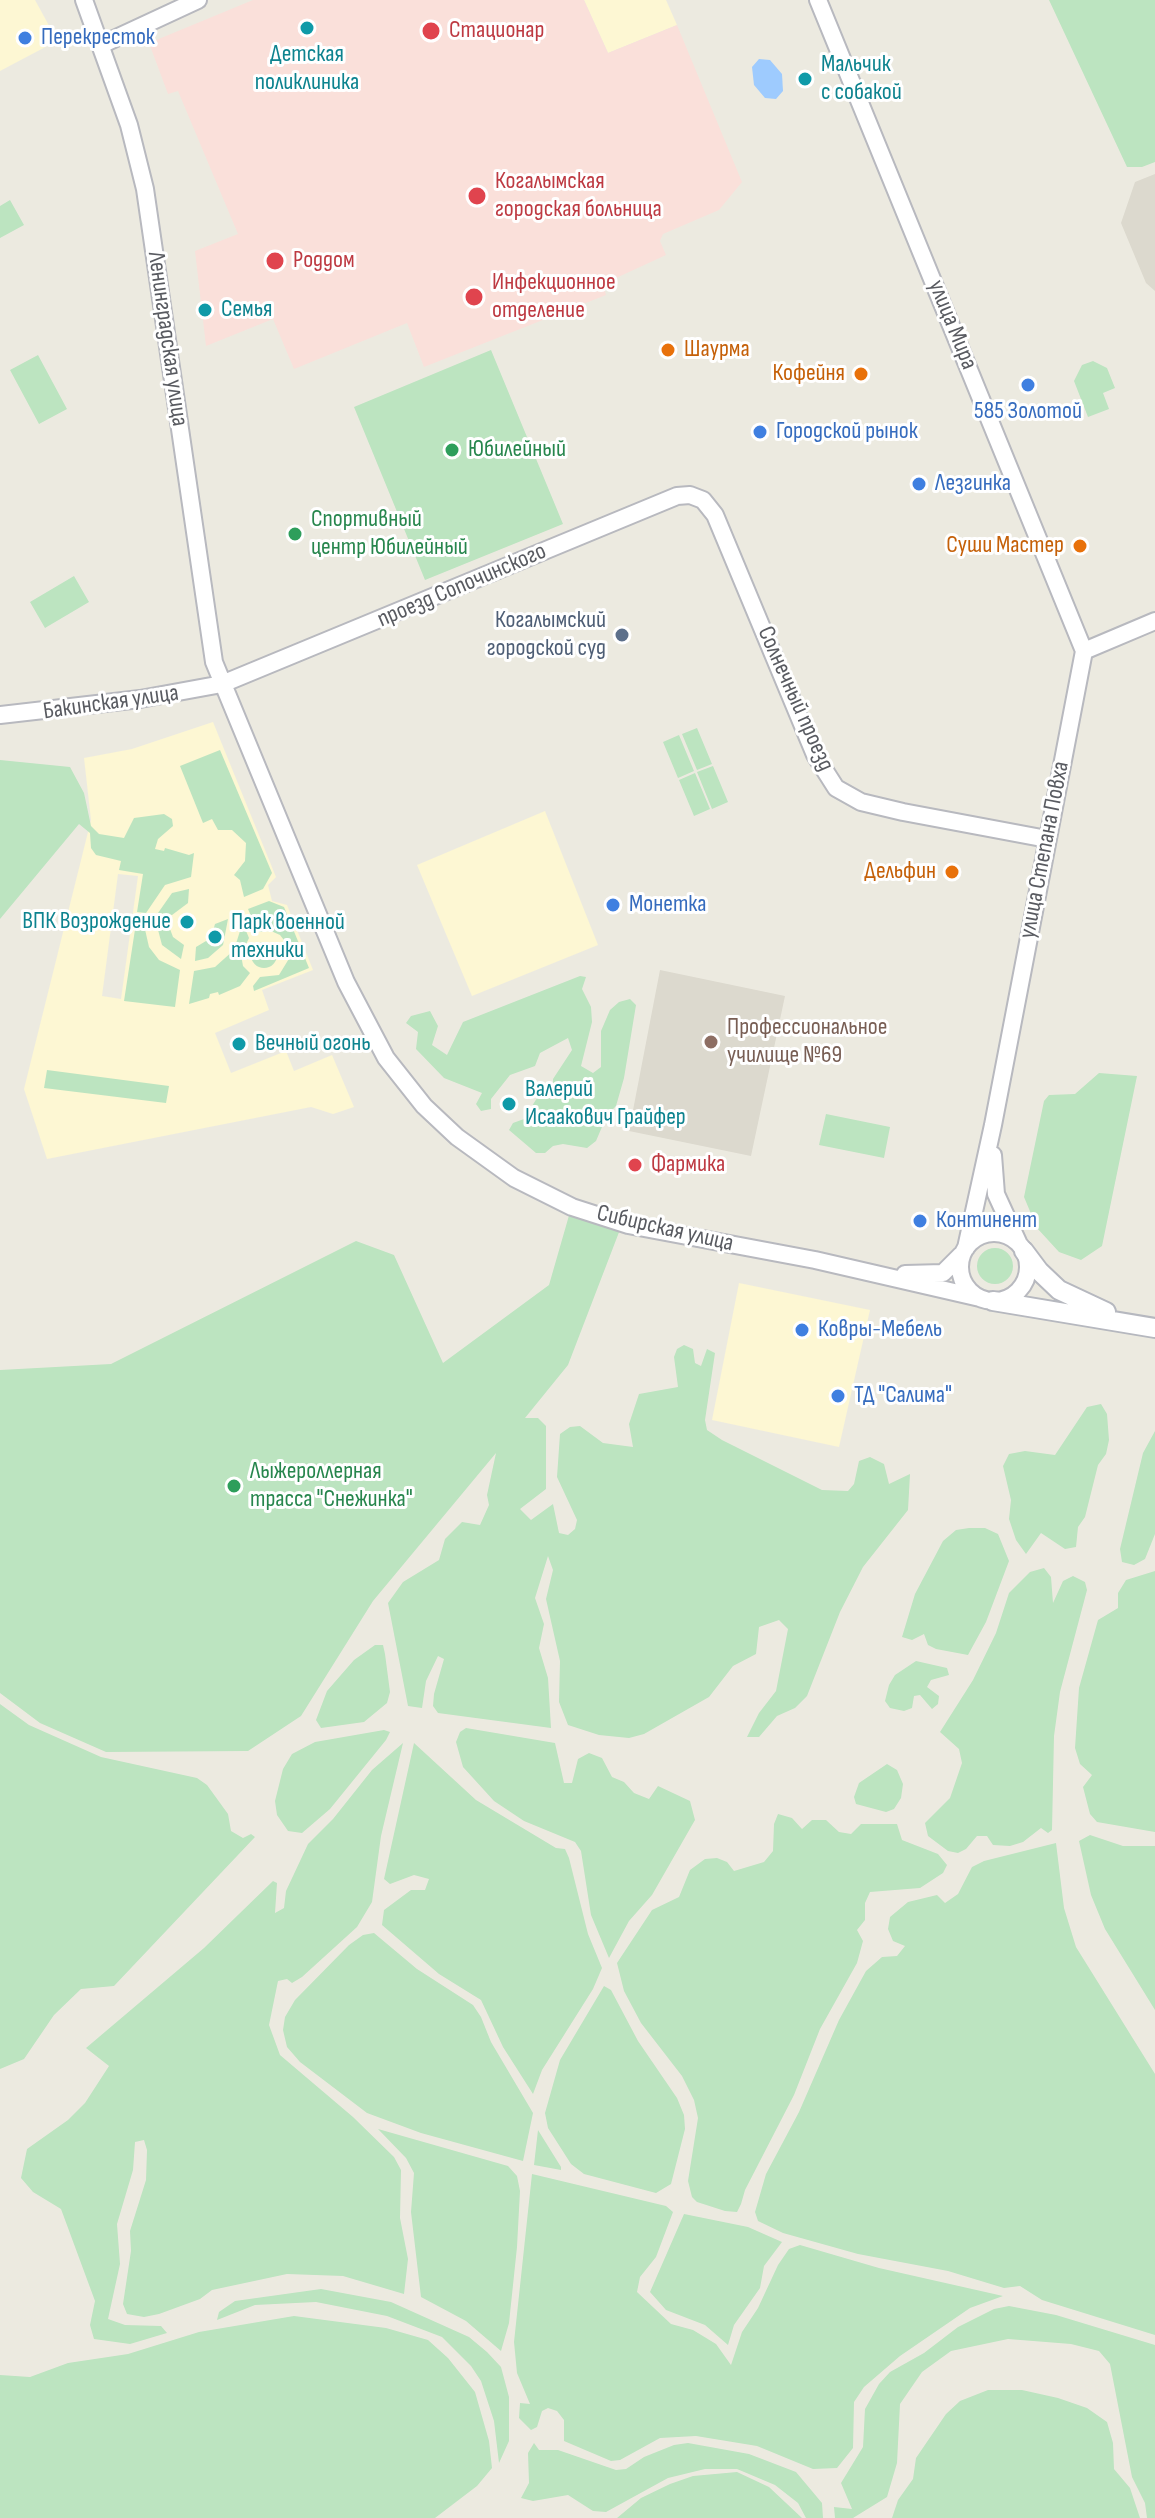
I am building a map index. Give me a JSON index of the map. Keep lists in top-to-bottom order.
{
  "streets": {
    "street": [
      "улица Мира",
      "Ленинградская улица",
      "проезд Сопочинского",
      "Солнечный проезд",
      "Бакинская улица",
      "улица Степана Повха",
      "Сибирская улица"
    ]
  },
  "crossings": [
    ["улица Мира", "улица Степана Повха"],
    ["Ленинградская улица", "проезд Сопочинского"],
    ["Ленинградская улица", "Бакинская улица"],
    ["Ленинградская улица", "Сибирская улица"],
    ["проезд Сопочинского", "Солнечный проезд"],
    ["проезд Сопочинского", "Бакинская улица"],
    ["проезд Сопочинского", "Сибирская улица"],
    ["Солнечный проезд", "улица Степана Повха"],
    ["Бакинская улица", "Сибирская улица"],
    ["улица Степана Повха", "Сибирская улица"]
  ],
  "places": [
    "Детская поликлиника",
    "Стационар",
    "Перекресток",
    "Мальчик с собакой",
    "Когалымская городская больница",
    "Роддом",
    "Инфекционное отделение",
    "Семья",
    "Шаурма",
    "Кофейня",
    "585 Золотой",
    "Городской рынок",
    "Юбилейный",
    "Лезгинка",
    "Спортивный центр Юбилейный",
    "Суши Мастер",
    "Когалымский городской суд",
    "Дельфин",
    "Монетка",
    "ВПК Возрождение",
    "Парк военной техники",
    "Профессиональное училище №69",
    "Вечный огонь",
    "Валерий Исаакович Грайфер",
    "Фармика",
    "Континент",
    "Ковры-Мебель",
    "ТД \"Салима\"",
    "Лыжероллерная трасса \"Снежинка\""
  ]
}
